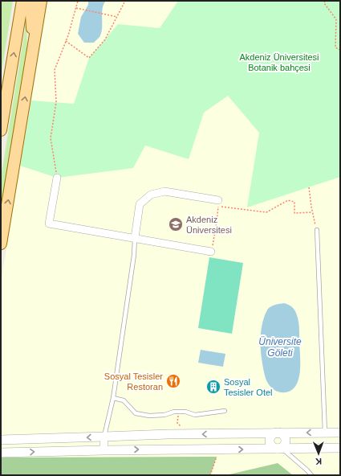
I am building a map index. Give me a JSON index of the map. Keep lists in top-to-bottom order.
{
  "water": ["Üniversite Göleti"],
  "parks": ["Akdeniz Üniversitesi Botanik bahçesi"],
  "places": {
    "school or university": ["Akdeniz Üniversitesi"],
    "restaurant": ["Sosyal Tesisler Restoran"],
    "building": ["Sosyal Tesisler Otel"]
  },
  "north": "bottom"
}
